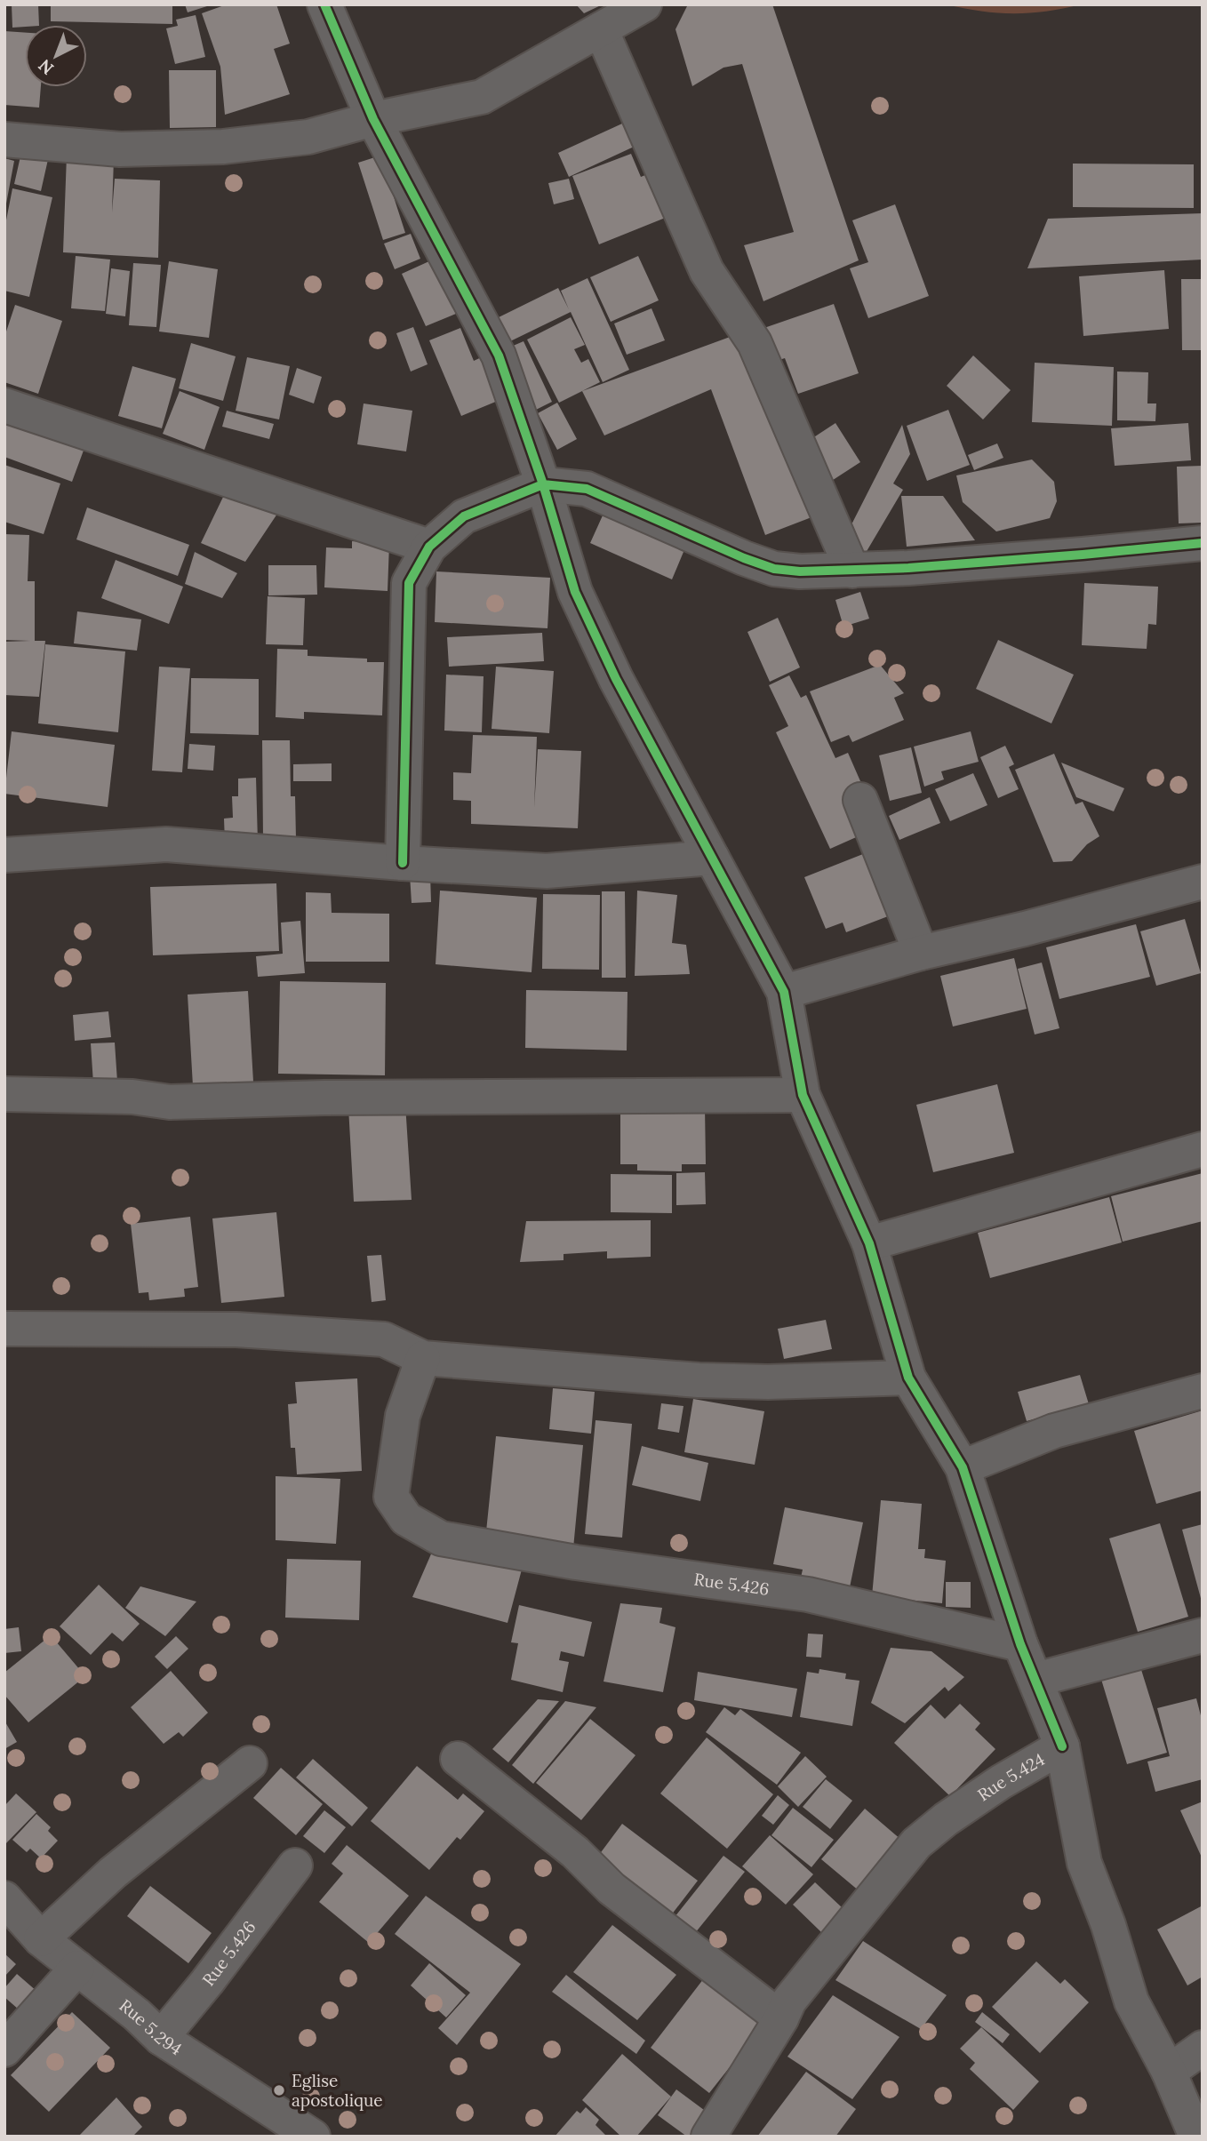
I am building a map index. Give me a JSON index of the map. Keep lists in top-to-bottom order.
{
  "streets": {
    "street": ["Rue 5.426", "Rue 5.424", "Rue 5.294"]
  },
  "crossings": [
    ["Rue 5.426", "Rue 5.294"]
  ],
  "places": ["Eglise apostolique"],
  "north": "bottom left"
}
